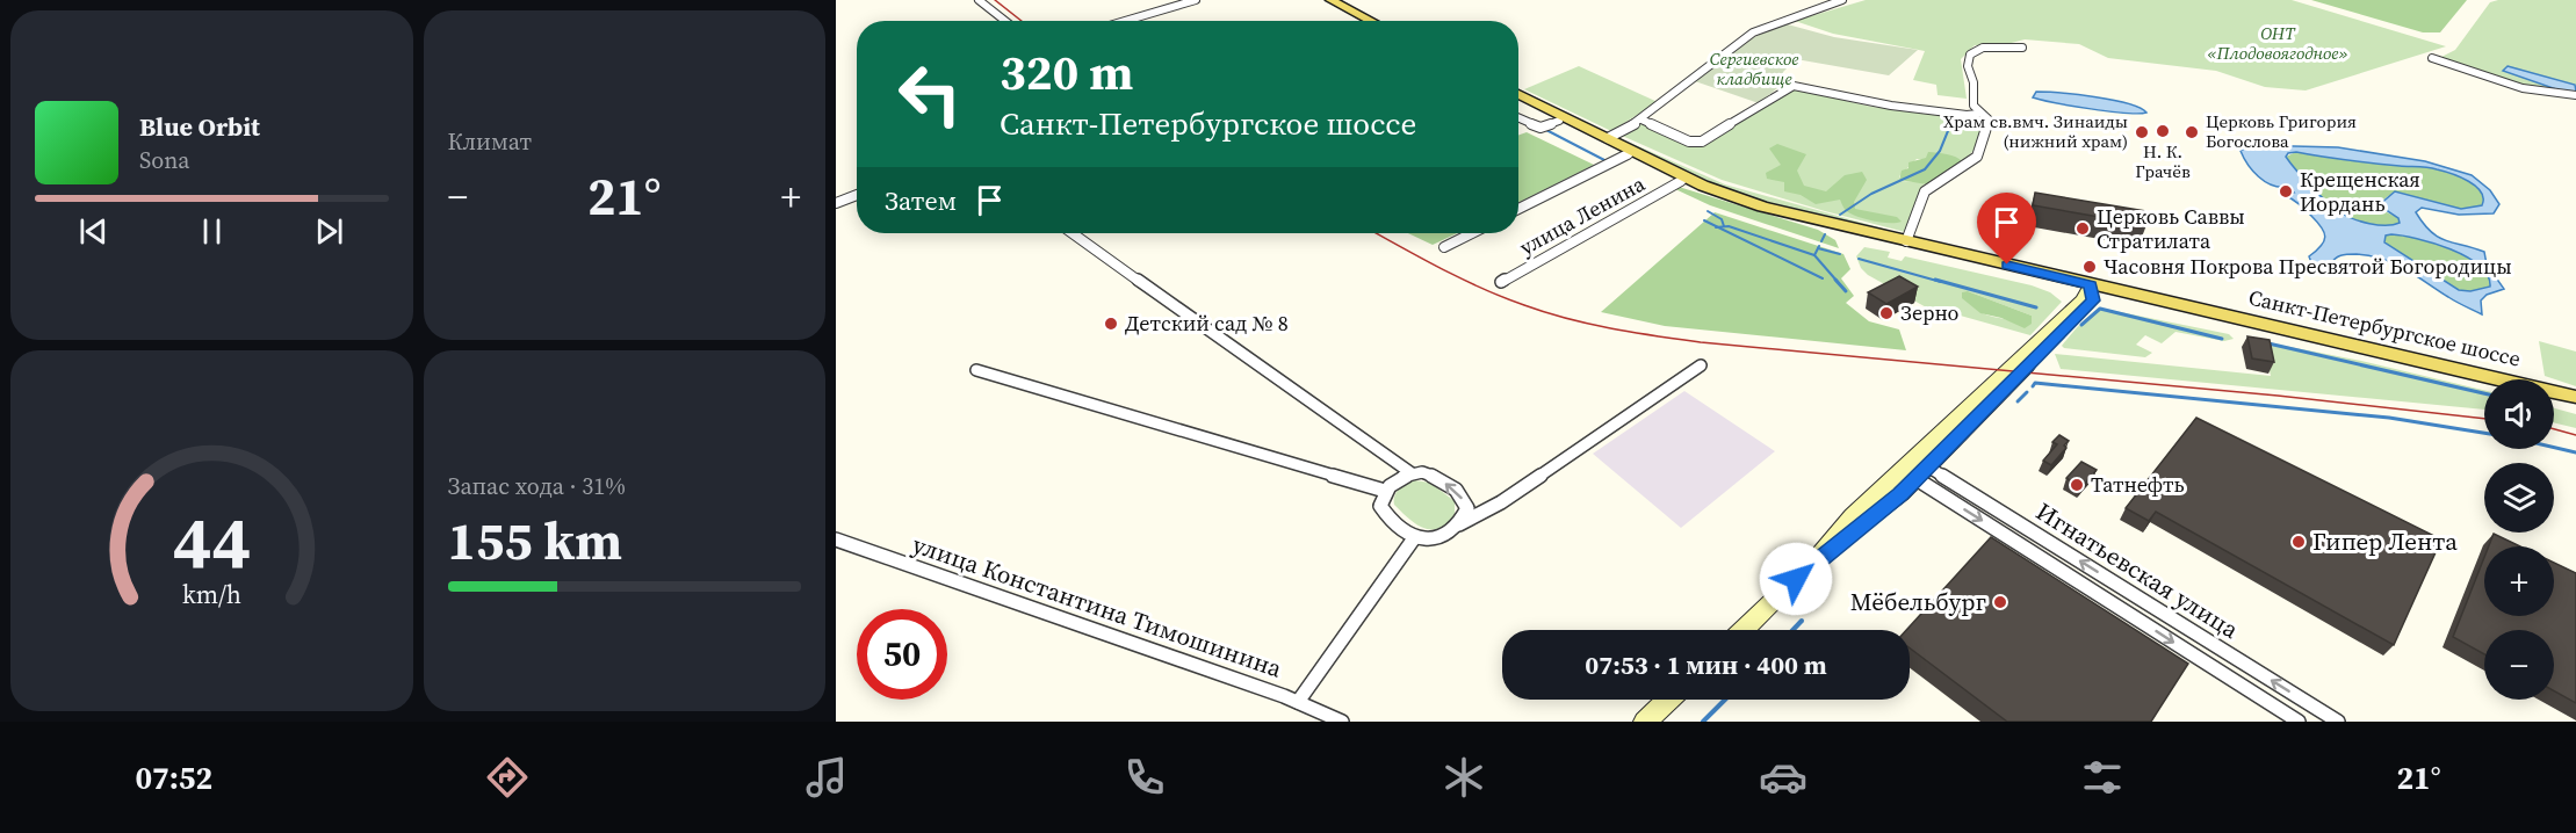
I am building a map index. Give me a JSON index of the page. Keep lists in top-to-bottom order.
{
  "streets": {
    "main road": ["Санкт-Петербургское шоссе"],
    "street": ["улица Ленина", "Игнатьевская улица", "улица Константина Тимошинина"]
  },
  "crossings": [
    ["улица Ленина", "Санкт-Петербургское шоссе"]
  ],
  "parks": ["ОНТ «Плодовоягодное»", "Сергиевское кладбище"],
  "places": [
    "Н. К. Грачёв",
    "Храм св.вмч. Зинаиды (нижний храм)",
    "Церковь Григория Богослова",
    "Крещенская Иордань",
    "Церковь Саввы Стратилата",
    "Часовня Покрова Пресвятой Богородицы",
    "Зерно",
    "Детский сад № 8",
    "Татнефть",
    "Гипер Лента",
    "Мёбельбург"
  ],
  "page": {
    "tile": [
      "Климат",
      ["Запас хода · 31%", "155 km"]
    ],
    "turn": ["320 m", "Санкт-Петербургское шоссе"],
    "song": ["Blue Orbit", "Sona"],
    "then": "Затем",
    "heat": ["−", "21°", "+"],
    "map_buttons": ["+", "−"],
    "limit": "50",
    "trip": "07:53 · 1 мин · 400 m",
    "tabs": ["07:52", "21°"],
    "gauge": ["44", "km/h"]
  }
}
